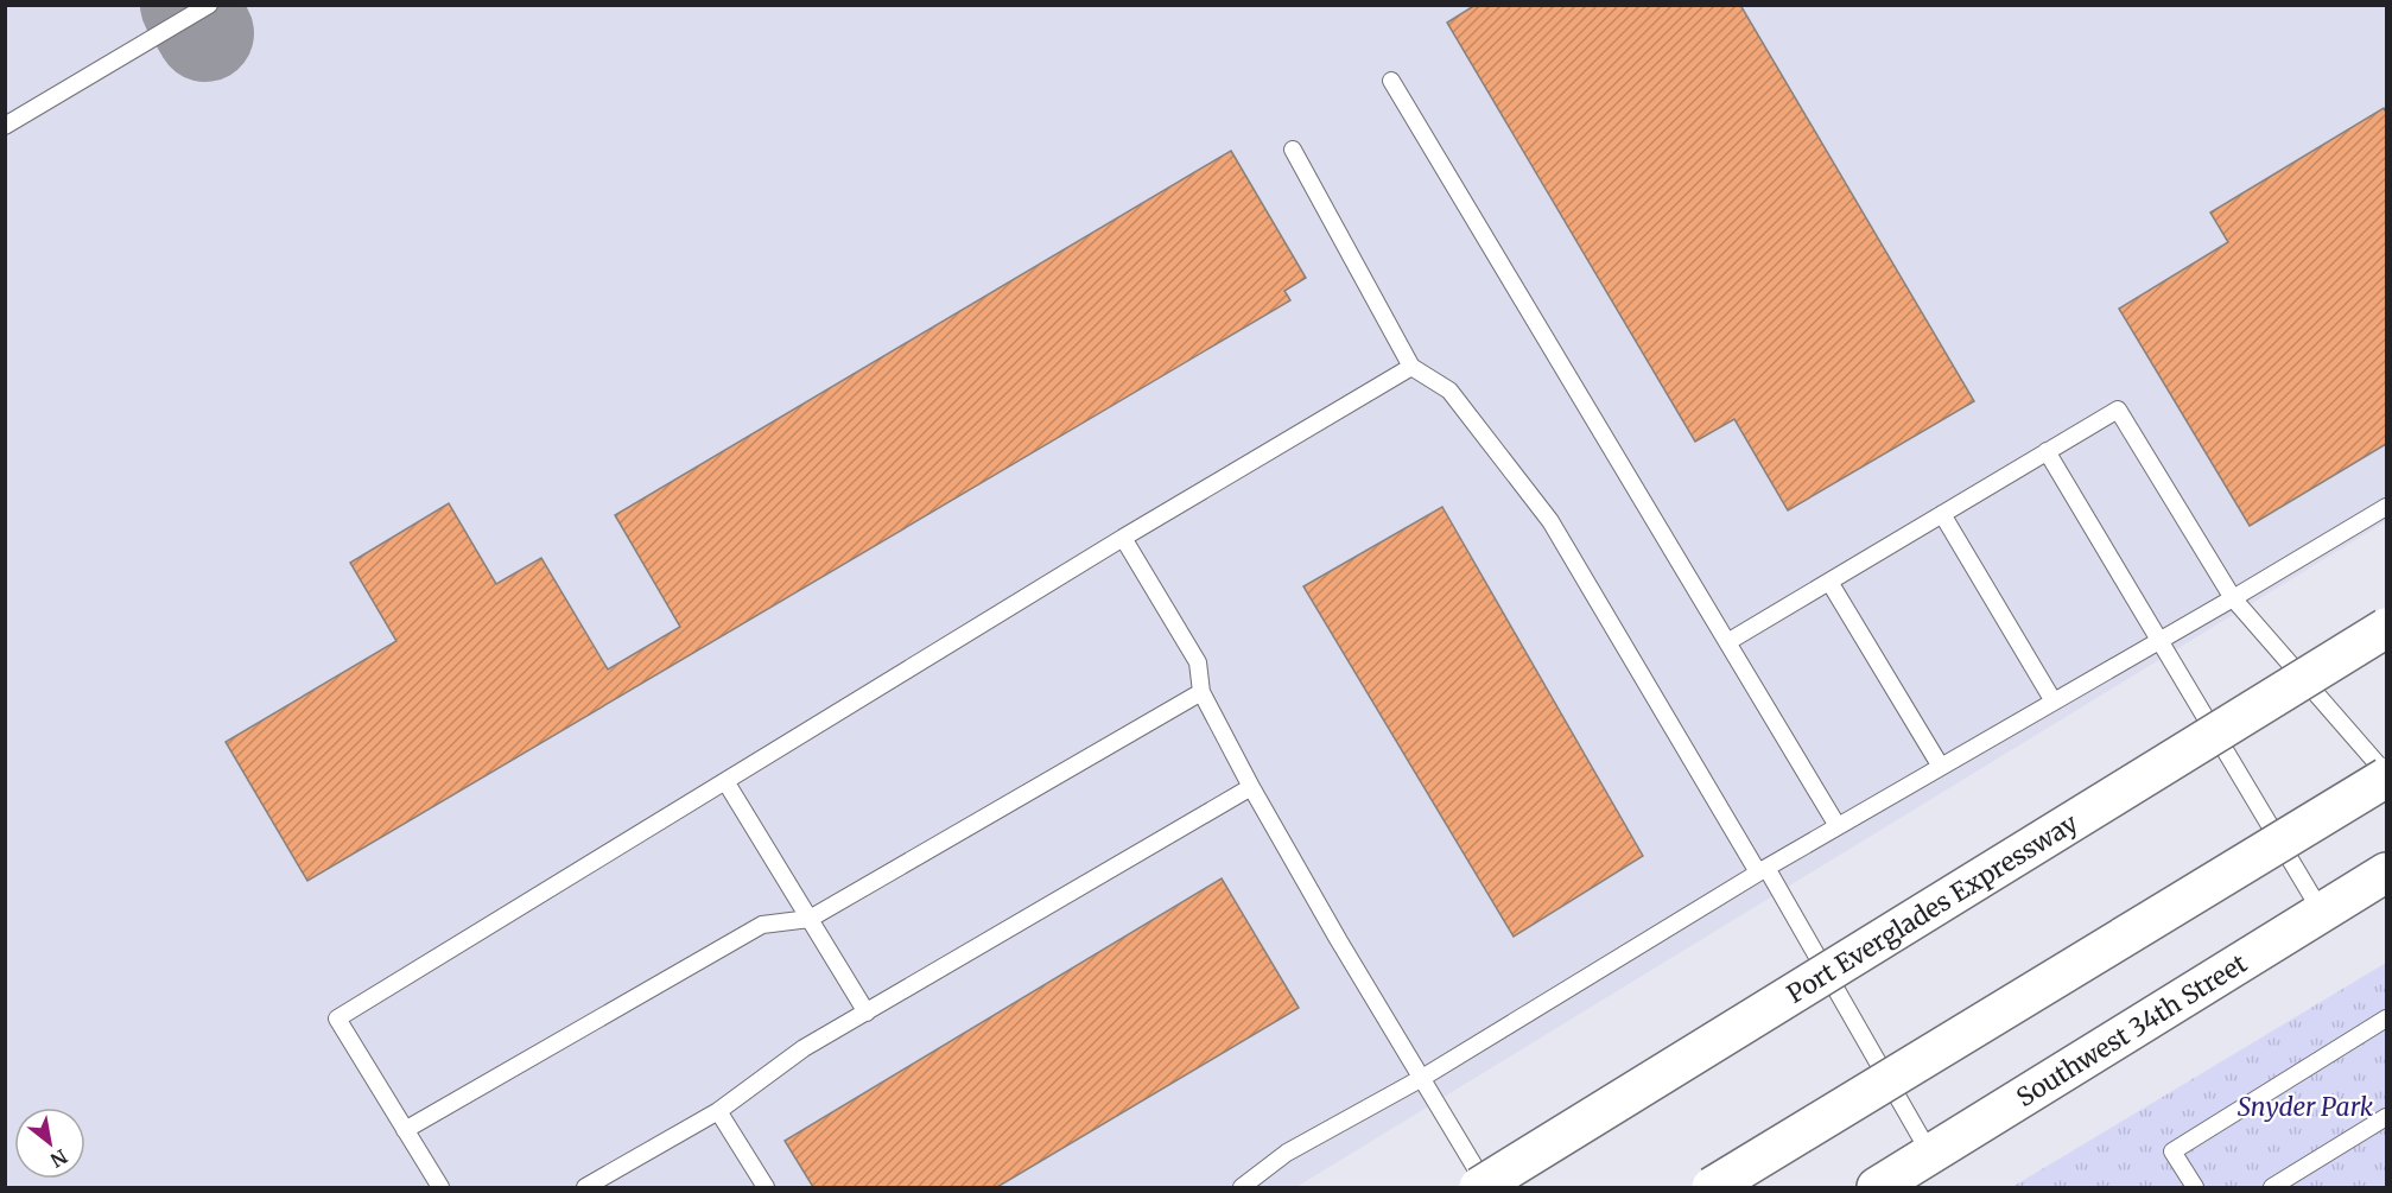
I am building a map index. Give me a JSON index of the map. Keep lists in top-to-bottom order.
{
  "streets": {
    "main road": ["Port Everglades Expressway", "Southwest 34th Street"]
  },
  "parks": ["Snyder Park"],
  "north": "bottom right"
}
